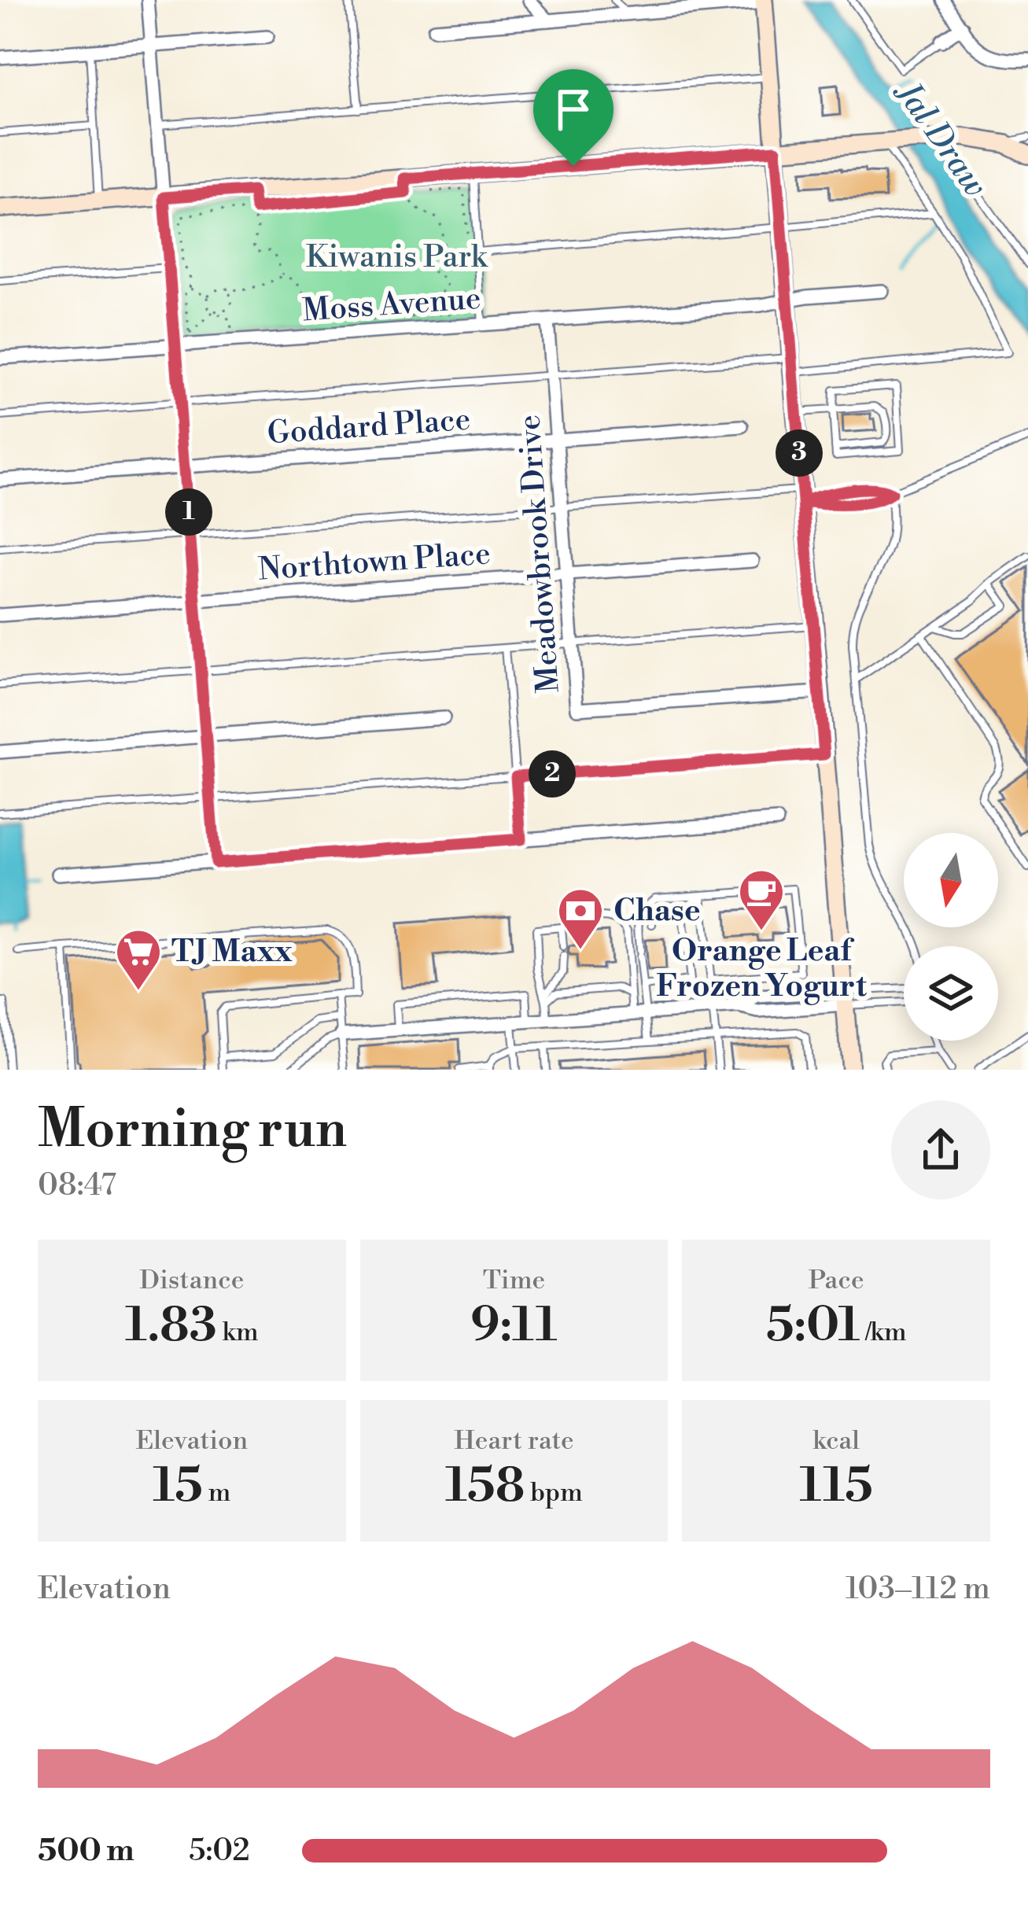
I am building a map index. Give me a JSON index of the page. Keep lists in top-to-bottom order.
{
  "streets": {
    "street": [
      "Moss Avenue",
      "Goddard Place",
      "Meadowbrook Drive",
      "Northtown Place"
    ]
  },
  "crossings": [
    ["Moss Avenue", "Meadowbrook Drive"],
    ["Goddard Place", "Meadowbrook Drive"],
    ["Meadowbrook Drive", "Northtown Place"]
  ],
  "water": ["Jal Draw"],
  "parks": ["Kiwanis Park"],
  "places": {
    "cafe": ["Orange Leaf Frozen Yogurt"],
    "bank": ["Chase"],
    "supermarket": ["TJ Maxx"]
  },
  "north": "bottom",
  "page": {
    "pins": ["3", "1", "2"],
    "heading": ["Morning run", "08:47"],
    "stats": [
      ["Distance", "1.83 km"],
      ["Time", "9:11"],
      ["Pace", "5:01 /km"],
      ["Elevation", "15 m"],
      ["Heart rate", "158 bpm"],
      ["kcal", "115"]
    ],
    "chart": ["Elevation", "103–112 m"],
    "list": [
      {
        "name": "500 m",
        "note": "5:02"
      }
    ]
  }
}
